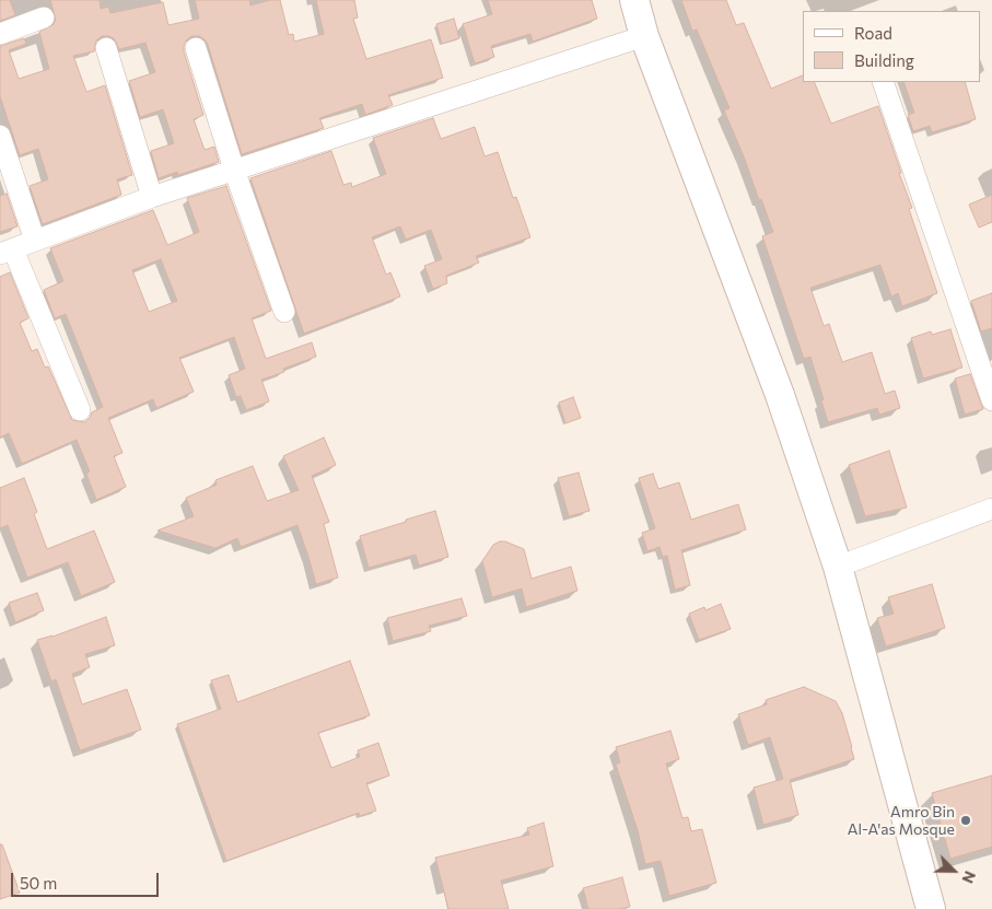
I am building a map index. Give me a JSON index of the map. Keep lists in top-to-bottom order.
{
  "places": ["Amro Bin Al-A'as Mosque"],
  "legend": ["Road", "Building"],
  "scale_bar": "50 m",
  "north": "bottom right"
}
